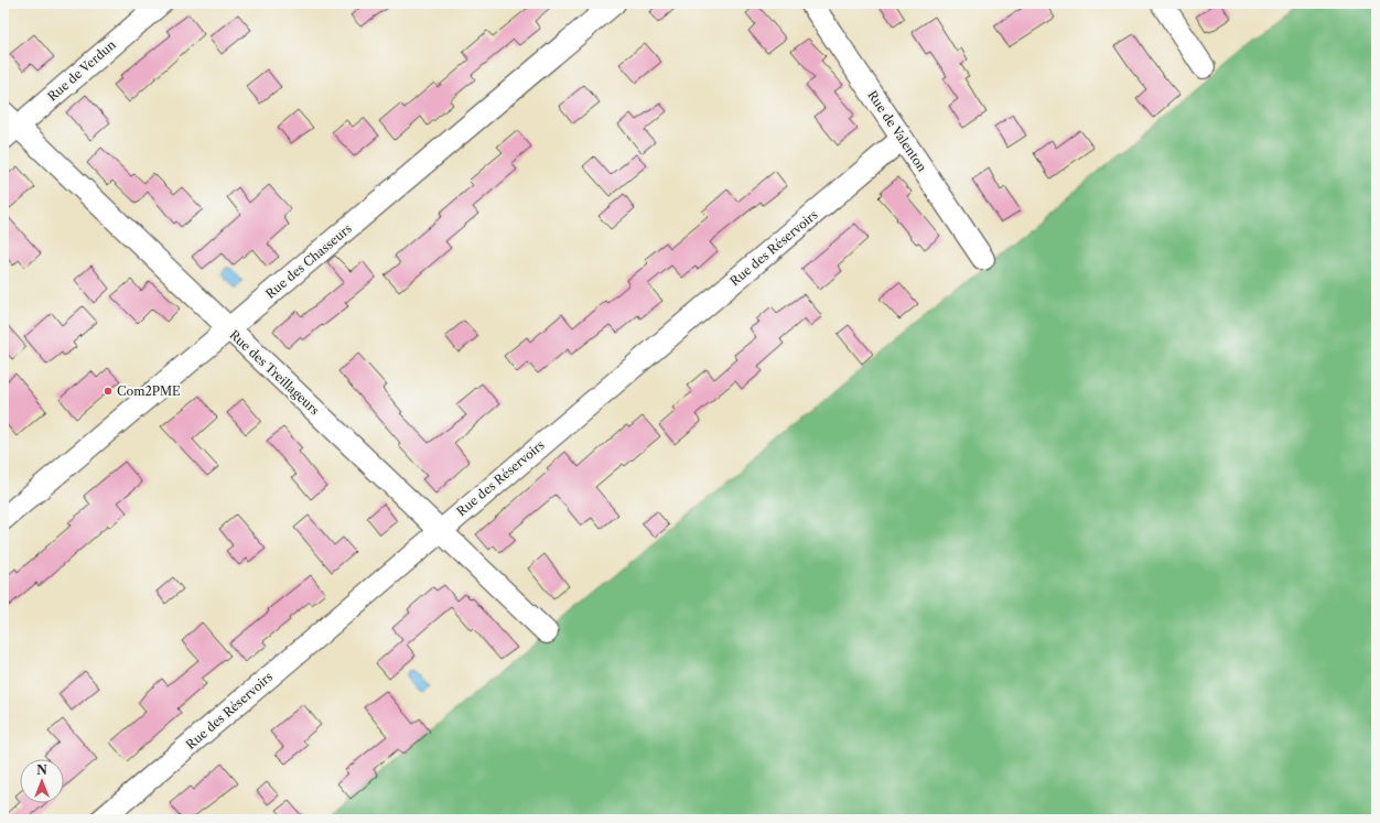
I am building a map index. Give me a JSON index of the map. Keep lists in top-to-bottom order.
{
  "streets": {
    "street": [
      "Rue de Verdun",
      "Rue de Valenton",
      "Rue des Réservoirs",
      "Rue des Chasseurs",
      "Rue des Treillageurs"
    ]
  },
  "crossings": [
    ["Rue de Verdun", "Rue des Treillageurs"],
    ["Rue de Valenton", "Rue des Réservoirs"],
    ["Rue des Réservoirs", "Rue des Treillageurs"],
    ["Rue des Chasseurs", "Rue des Treillageurs"]
  ],
  "places": ["Com2PME"],
  "north": "top"
}
